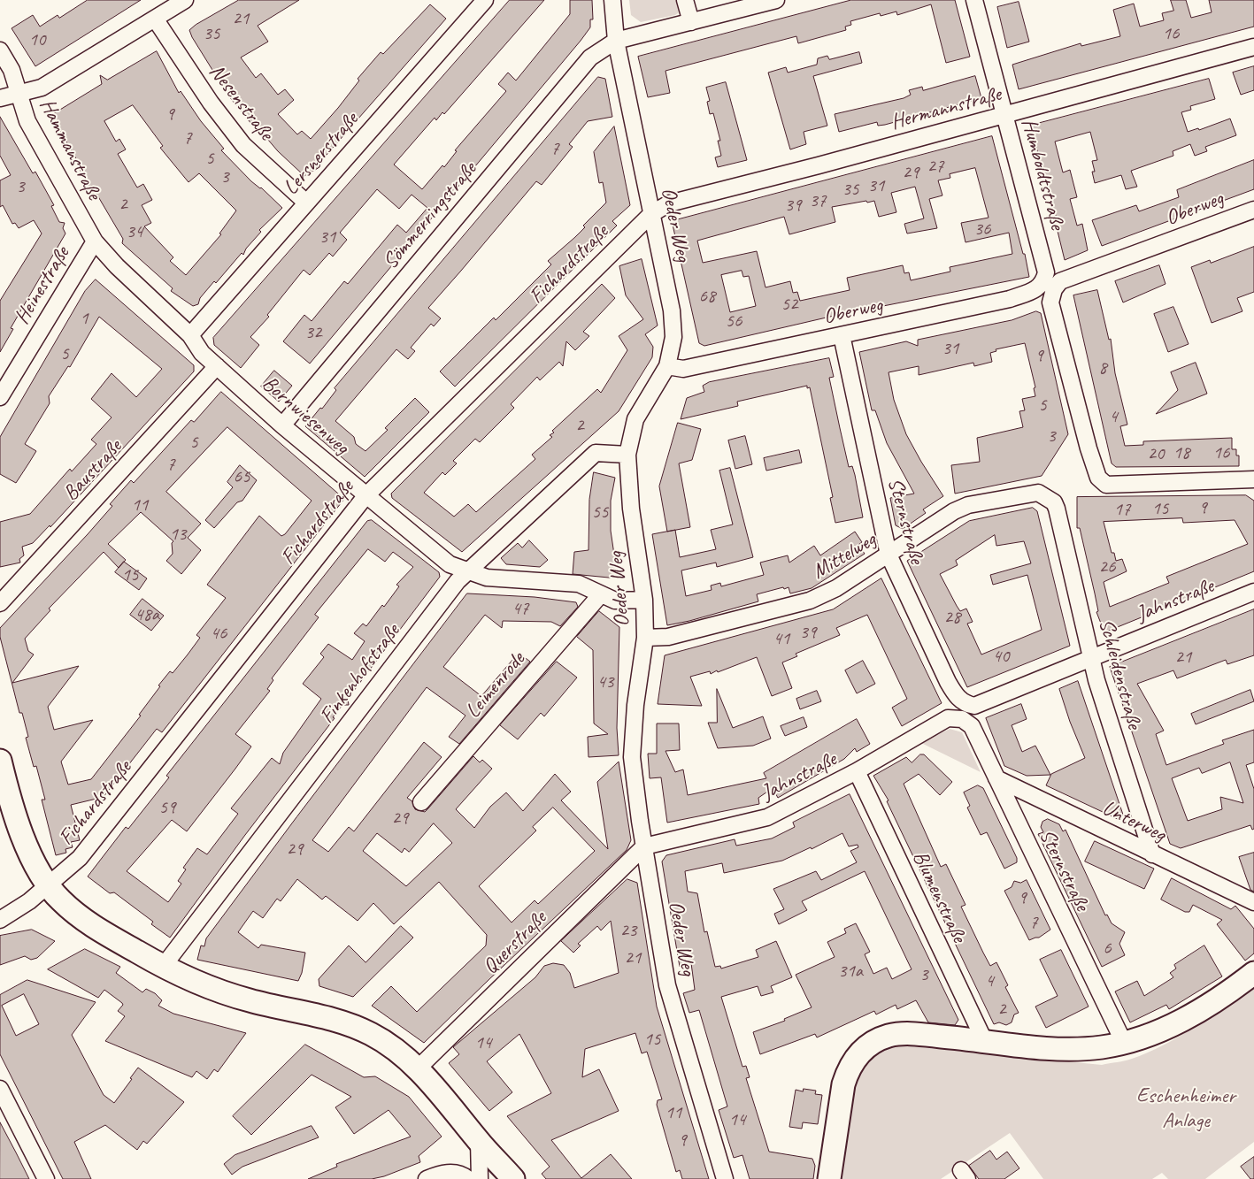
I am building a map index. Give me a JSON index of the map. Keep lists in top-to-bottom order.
{
  "streets": {
    "street": [
      "Nesenstraße",
      "Hermannstraße",
      "Hammanstraße",
      "Lersnerstraße",
      "Humboldtstraße",
      "Oberweg",
      "Sömmerringstraße",
      "Oeder Weg",
      "Fichardstraße",
      "Heinestraße",
      "Bornwiesenweg",
      "Baustraße",
      "Sternstraße",
      "Mittelweg",
      "Jahnstraße",
      "Finkenhofstraße",
      "Schleidenstraße",
      "Leimenrode",
      "Unterweg",
      "Blumenstraße",
      "Querstraße"
    ]
  },
  "crossings": [
    ["Nesenstraße", "Lersnerstraße"],
    ["Hermannstraße", "Humboldtstraße"],
    ["Hermannstraße", "Oeder Weg"],
    ["Hermannstraße", "Fichardstraße"],
    ["Hammanstraße", "Heinestraße"],
    ["Hammanstraße", "Bornwiesenweg"],
    ["Lersnerstraße", "Bornwiesenweg"],
    ["Humboldtstraße", "Oberweg"],
    ["Oberweg", "Oeder Weg"],
    ["Oberweg", "Sternstraße"],
    ["Sömmerringstraße", "Oeder Weg"],
    ["Sömmerringstraße", "Bornwiesenweg"],
    ["Oeder Weg", "Fichardstraße"],
    ["Oeder Weg", "Bornwiesenweg"],
    ["Oeder Weg", "Mittelweg"],
    ["Oeder Weg", "Jahnstraße"],
    ["Oeder Weg", "Finkenhofstraße"],
    ["Oeder Weg", "Querstraße"],
    ["Fichardstraße", "Bornwiesenweg"],
    ["Heinestraße", "Bornwiesenweg"],
    ["Bornwiesenweg", "Baustraße"],
    ["Bornwiesenweg", "Finkenhofstraße"],
    ["Bornwiesenweg", "Leimenrode"],
    ["Sternstraße", "Mittelweg"],
    ["Sternstraße", "Jahnstraße"],
    ["Sternstraße", "Unterweg"],
    ["Mittelweg", "Schleidenstraße"],
    ["Jahnstraße", "Schleidenstraße"],
    ["Jahnstraße", "Blumenstraße"],
    ["Jahnstraße", "Querstraße"],
    ["Schleidenstraße", "Unterweg"]
  ],
  "parks": ["Eschenheimer Anlage"],
  "house_numbers": [
    "21",
    "35",
    "16",
    "10",
    "9",
    "7",
    "7",
    "5",
    "27",
    "29",
    "3",
    "31",
    "3",
    "35",
    "37",
    "2",
    "39",
    "36",
    "34",
    "31",
    "68",
    "52",
    "1",
    "56",
    "32",
    "31",
    "5",
    "9",
    "8",
    "5",
    "4",
    "2",
    "3",
    "5",
    "18",
    "16",
    "20",
    "7",
    "65",
    "11",
    "9",
    "15",
    "17",
    "55",
    "13",
    "26",
    "15",
    "47",
    "48a",
    "28",
    "39",
    "46",
    "41",
    "40",
    "21",
    "43",
    "59",
    "29",
    "29",
    "9",
    "7",
    "23",
    "6",
    "21",
    "31a",
    "3",
    "4",
    "2",
    "15",
    "14",
    "11",
    "14",
    "9"
  ]
}
